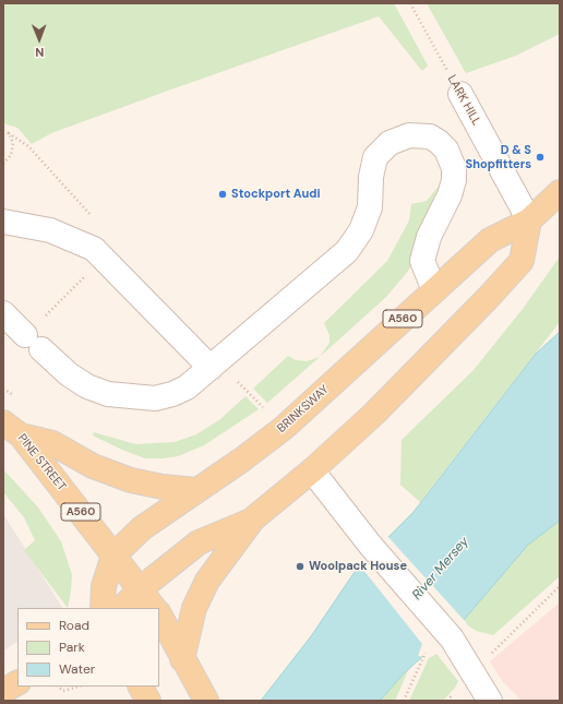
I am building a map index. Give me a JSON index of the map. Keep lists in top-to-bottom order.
{
  "streets": {
    "main road": ["A560", "BRINKSWAY", "PINE STREET"],
    "street": ["LARK HILL"]
  },
  "crossings": [
    ["LARK HILL", "BRINKSWAY"],
    ["A560", "BRINKSWAY"],
    ["A560", "PINE STREET"],
    ["BRINKSWAY", "PINE STREET"]
  ],
  "water": ["River Mersey"],
  "places": ["D & S Shopfitters", "Stockport Audi", "Woolpack House"],
  "legend": ["Road", "Park", "Water"],
  "north": "bottom"
}
